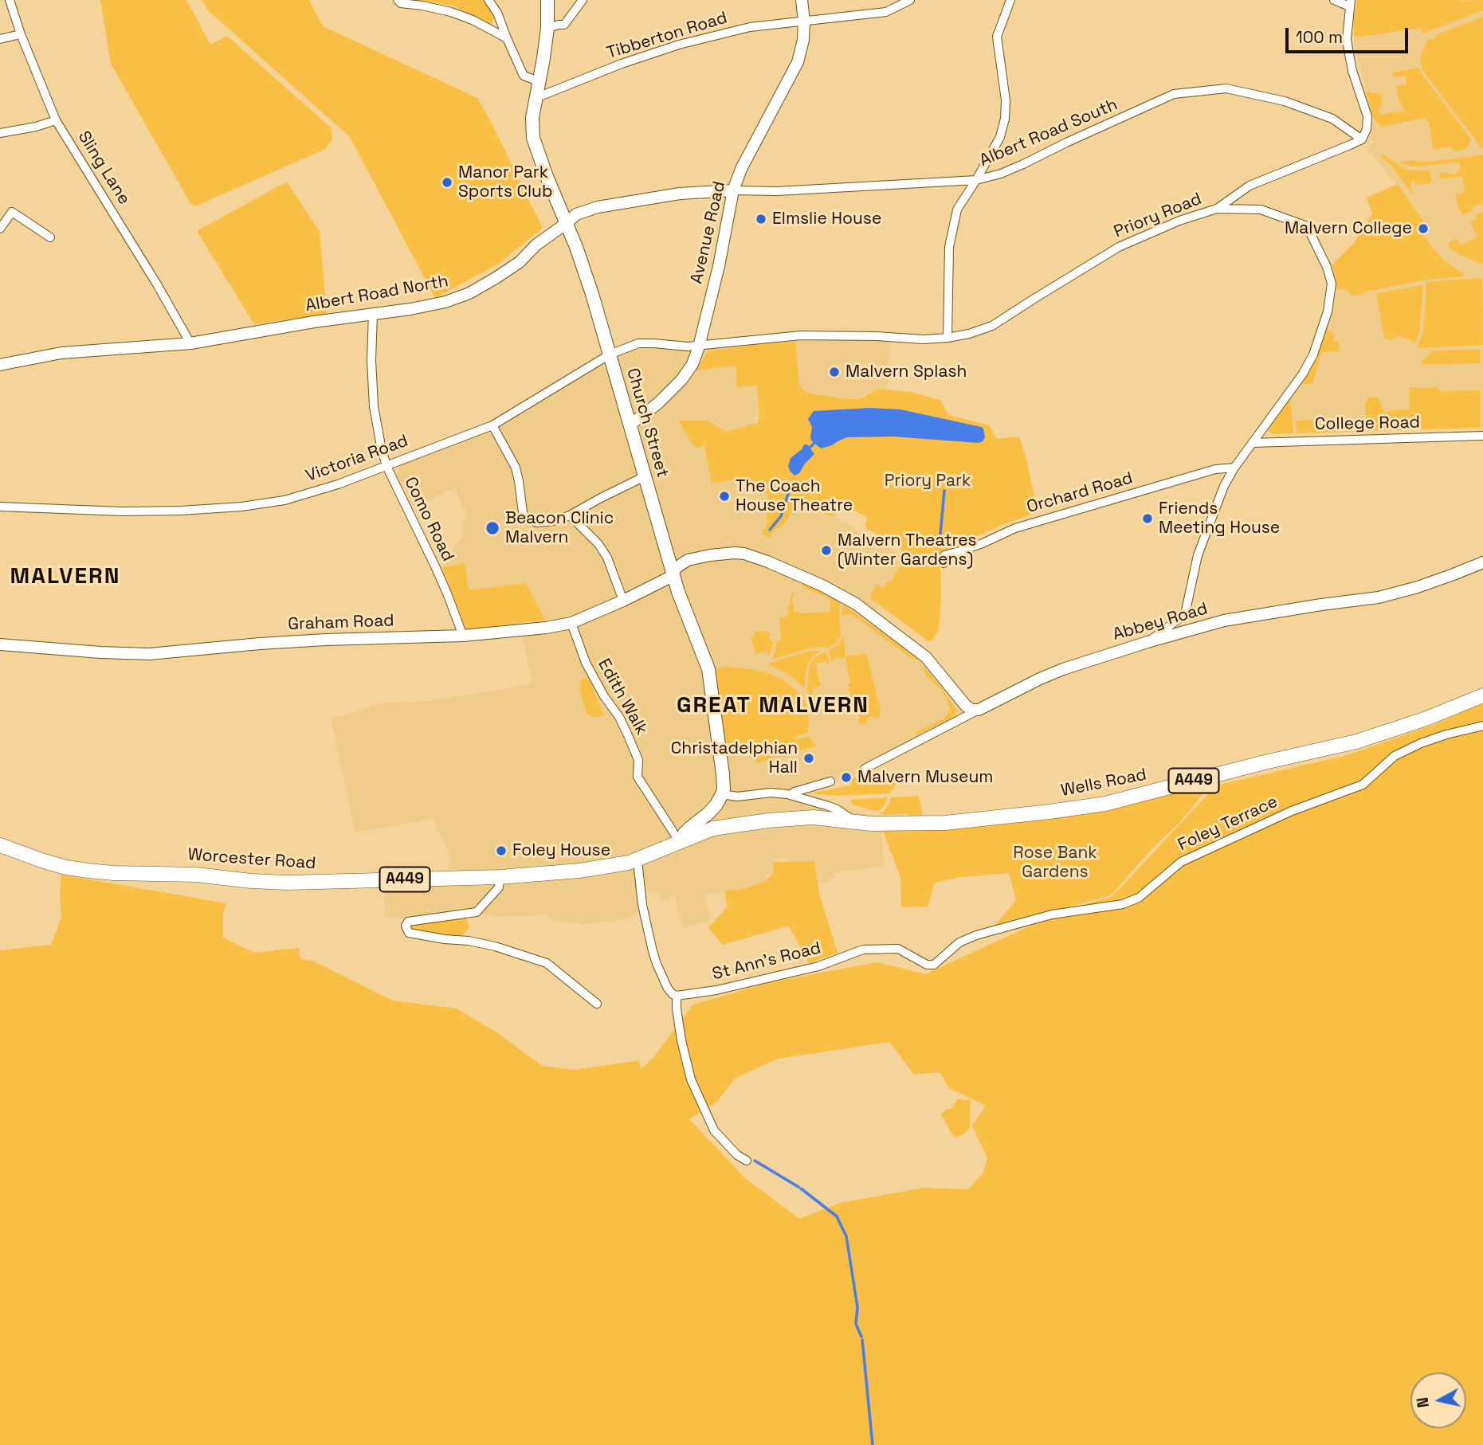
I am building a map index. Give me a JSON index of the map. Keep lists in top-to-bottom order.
{
  "streets": {
    "highway": ["A449", "Wells Road", "Worcester Road"],
    "main road": ["Church Street"],
    "street": [
      "Tibberton Road",
      "Albert Road South",
      "Sling Lane",
      "Priory Road",
      "Avenue Road",
      "Albert Road North",
      "College Road",
      "Victoria Road",
      "Orchard Road",
      "Como Road",
      "Abbey Road",
      "Graham Road",
      "Edith Walk",
      "Foley Terrace",
      "St Ann's Road"
    ]
  },
  "crossings": [
    ["Tibberton Road", "Avenue Road"],
    ["Tibberton Road", "Church Street"],
    ["Albert Road South", "Avenue Road"],
    ["Albert Road South", "Albert Road North"],
    ["Sling Lane", "Albert Road North"],
    ["Priory Road", "Avenue Road"],
    ["Priory Road", "College Road"],
    ["Priory Road", "Victoria Road"],
    ["Priory Road", "Orchard Road"],
    ["Priory Road", "Abbey Road"],
    ["Avenue Road", "Albert Road North"],
    ["Avenue Road", "Church Street"],
    ["Avenue Road", "Victoria Road"],
    ["Albert Road North", "Church Street"],
    ["Albert Road North", "Como Road"],
    ["Church Street", "Victoria Road"],
    ["Church Street", "Graham Road"],
    ["Victoria Road", "Como Road"],
    ["Como Road", "Graham Road"],
    ["Abbey Road", "Graham Road"],
    ["Graham Road", "Edith Walk"],
    ["Edith Walk", "A449"],
    ["A449", "Wells Road"],
    ["A449", "Worcester Road"],
    ["Foley Terrace", "St Ann's Road"]
  ],
  "districts": ["MALVERN", "GREAT MALVERN"],
  "parks": ["Priory Park", "Rose Bank Gardens"],
  "places": [
    "Manor Park Sports Club",
    "Elmslie House",
    "Malvern College",
    "Malvern Splash",
    "The Coach House Theatre",
    "Friends Meeting House",
    "Beacon Clinic Malvern",
    "Malvern Theatres (Winter Gardens)",
    "Christadelphian Hall",
    "Malvern Museum",
    "Foley House"
  ],
  "scale_bar": "100 m",
  "north": "left"
}
